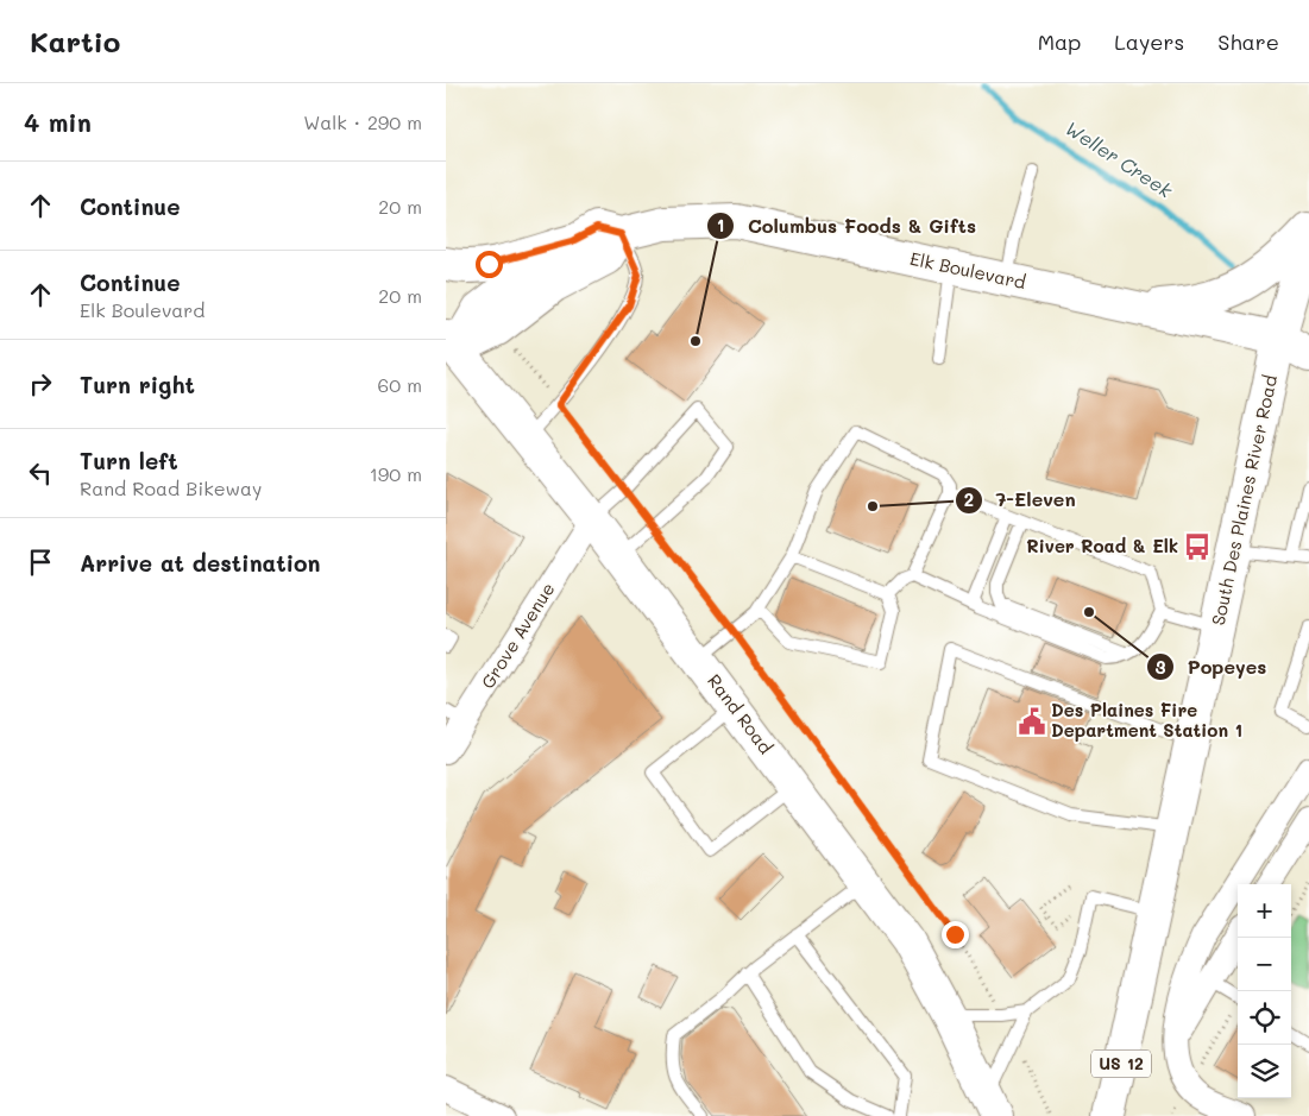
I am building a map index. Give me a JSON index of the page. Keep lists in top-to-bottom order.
{
  "streets": {
    "main road": [
      "Elk Boulevard",
      "South Des Plaines River Road",
      "Rand Road",
      "US 12"
    ],
    "street": ["Grove Avenue"]
  },
  "crossings": [
    ["Elk Boulevard", "South Des Plaines River Road"],
    ["Elk Boulevard", "Rand Road"],
    ["Grove Avenue", "Rand Road"]
  ],
  "water": ["Weller Creek"],
  "places": {
    "other": ["Columbus Foods & Gifts", "7-Eleven", "Popeyes"],
    "bus stop": ["River Road & Elk"],
    "public building": ["Des Plaines Fire Department Station 1"]
  },
  "page": {
    "header": "Kartio",
    "nav": ["Map", "Layers", "Share"],
    "heading": ["4 min", "Walk · 290 m"],
    "list": [
      ["Continue", "20 m"],
      ["Continue", "Elk Boulevard", "20 m"],
      ["Turn right", "60 m"],
      ["Turn left", "Rand Road Bikeway", "190 m"],
      "Arrive at destination"
    ],
    "map_buttons": ["+", "−"]
  }
}
